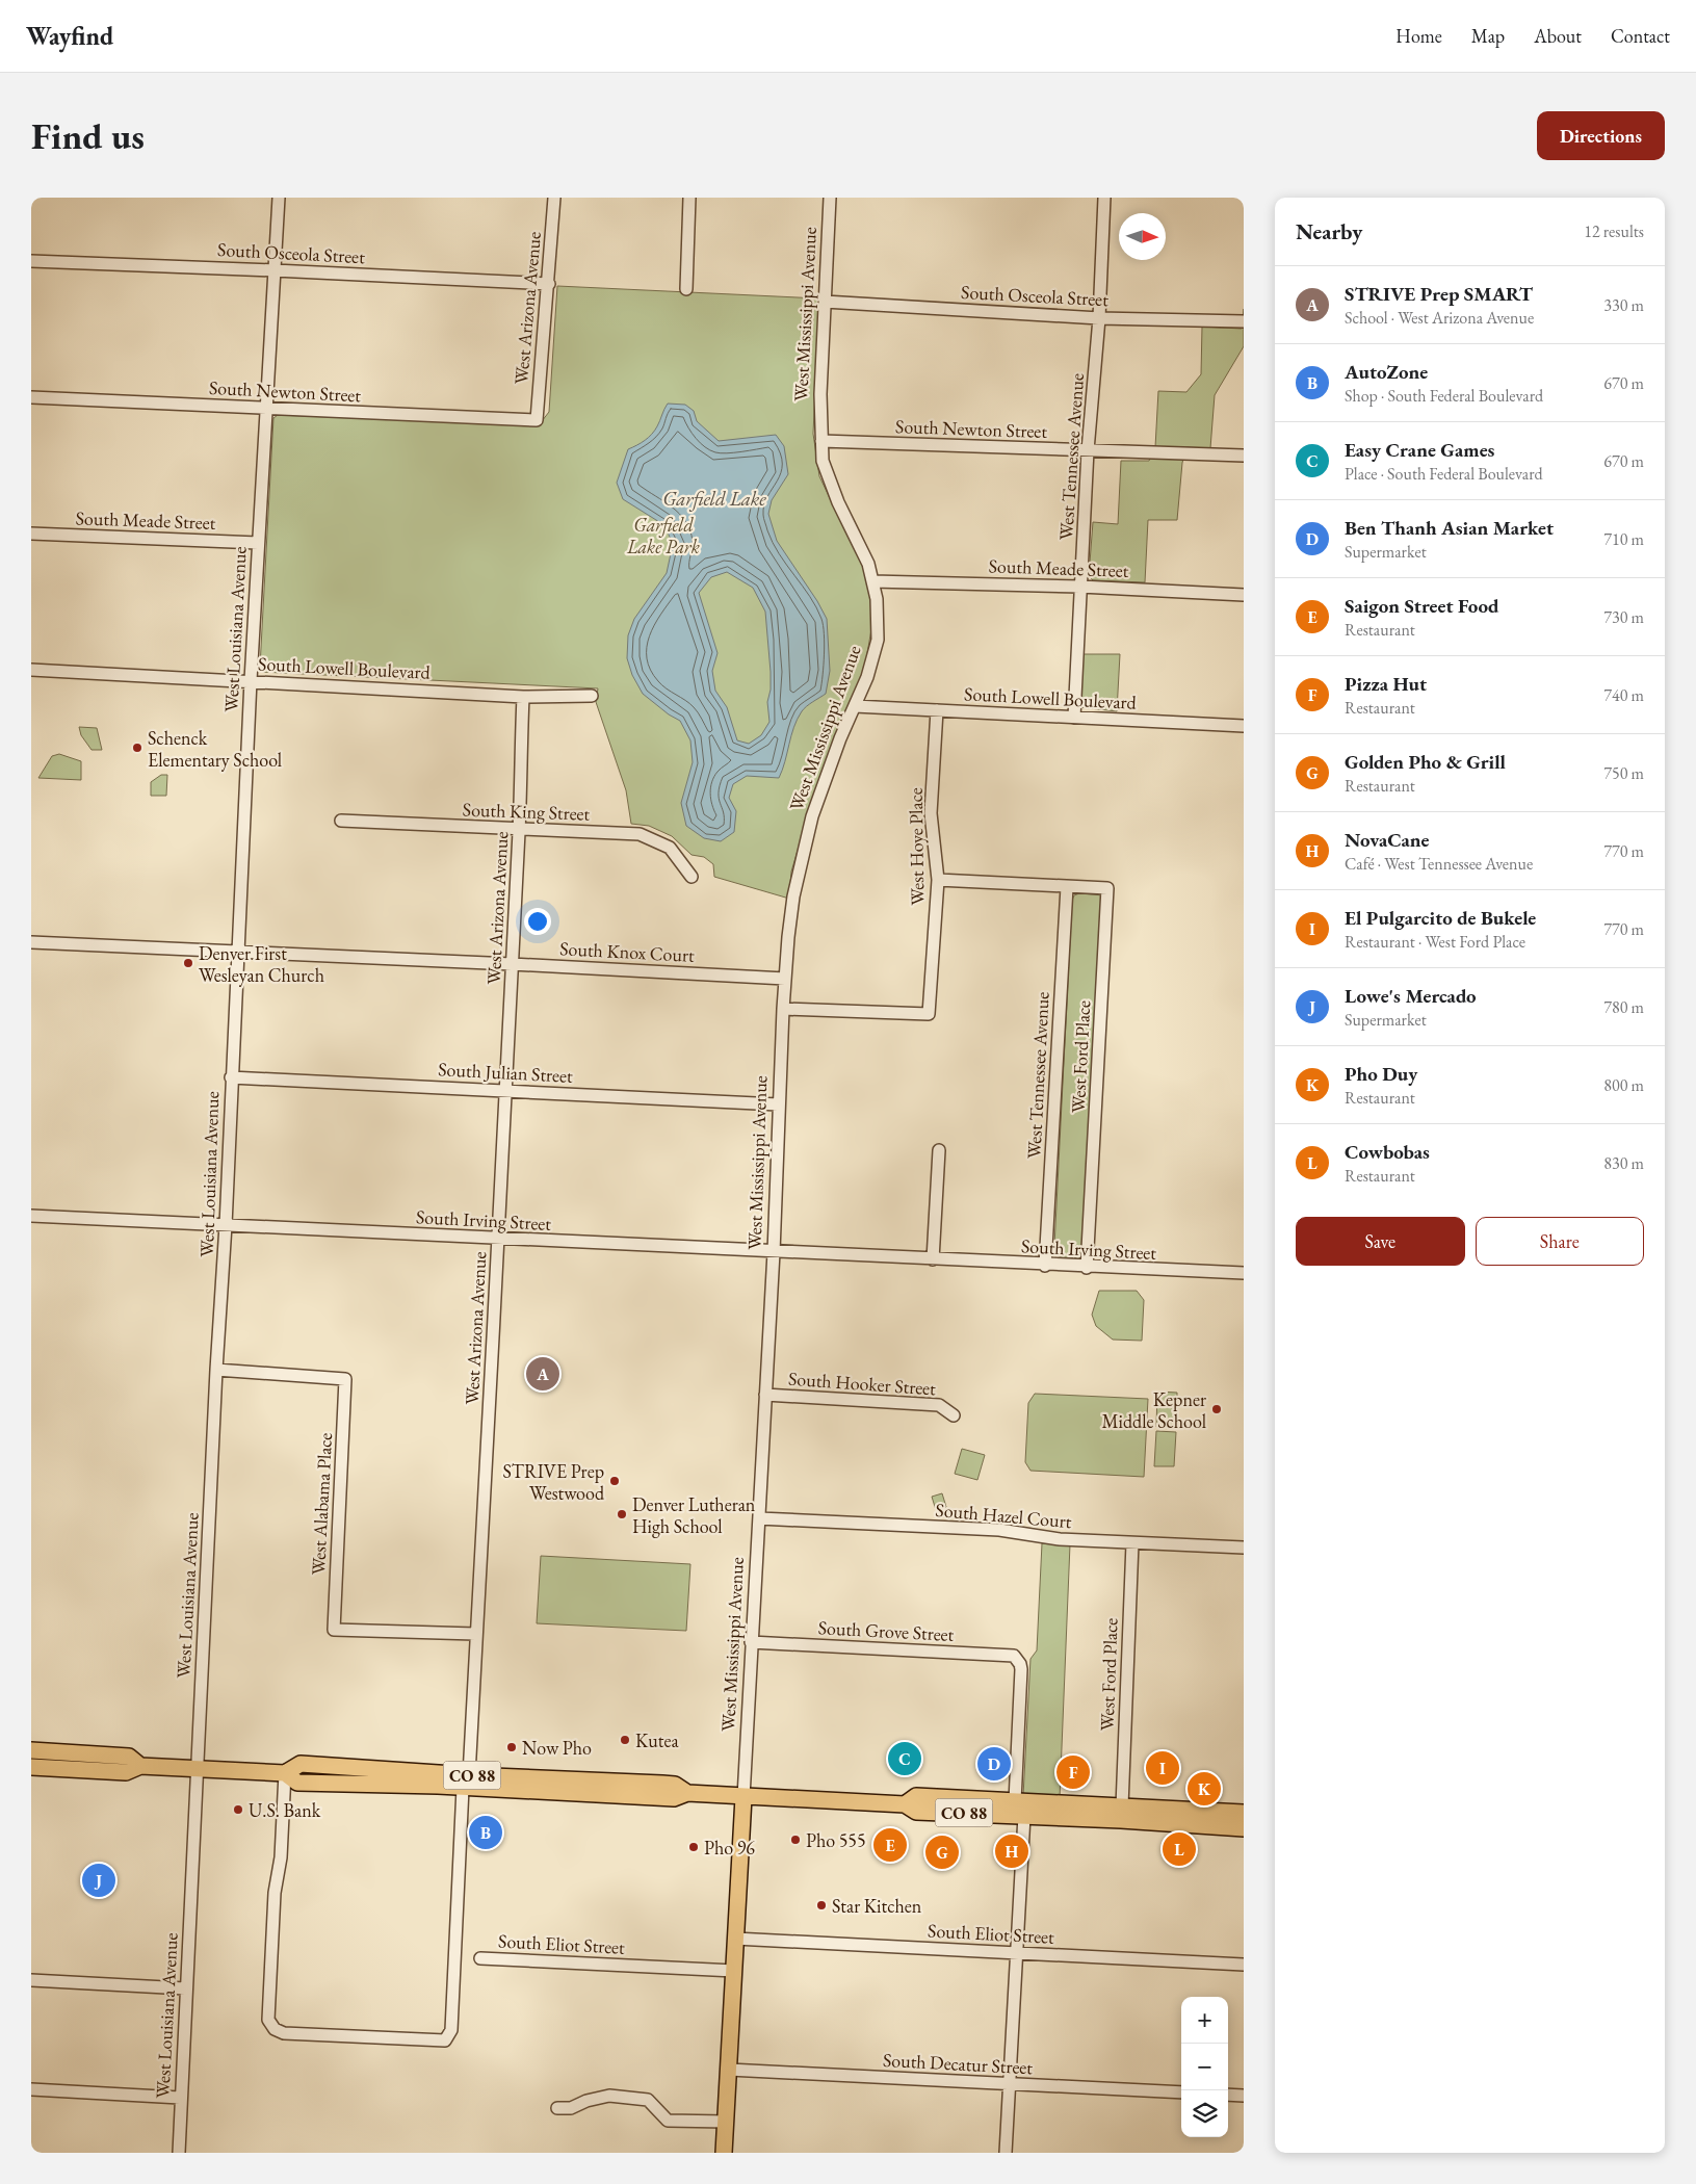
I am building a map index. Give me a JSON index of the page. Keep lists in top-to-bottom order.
{
  "streets": {
    "main road": ["West Mississippi Avenue", "CO 88"],
    "street": [
      "South Osceola Street",
      "West Arizona Avenue",
      "South Newton Street",
      "West Tennessee Avenue",
      "South Meade Street",
      "West Louisiana Avenue",
      "South Lowell Boulevard",
      "South King Street",
      "West Hoye Place",
      "South Knox Court",
      "West Ford Place",
      "South Julian Street",
      "South Irving Street",
      "South Hooker Street",
      "West Alabama Place",
      "South Hazel Court",
      "South Grove Street",
      "South Eliot Street",
      "South Decatur Street"
    ]
  },
  "crossings": [
    ["South Osceola Street", "West Arizona Avenue"],
    ["South Osceola Street", "West Mississippi Avenue"],
    ["South Osceola Street", "West Tennessee Avenue"],
    ["South Osceola Street", "West Louisiana Avenue"],
    ["West Arizona Avenue", "South Newton Street"],
    ["West Arizona Avenue", "South Lowell Boulevard"],
    ["West Arizona Avenue", "South King Street"],
    ["West Arizona Avenue", "South Knox Court"],
    ["West Arizona Avenue", "South Julian Street"],
    ["West Arizona Avenue", "South Irving Street"],
    ["West Arizona Avenue", "West Alabama Place"],
    ["West Arizona Avenue", "CO 88"],
    ["West Mississippi Avenue", "South Newton Street"],
    ["West Mississippi Avenue", "South Meade Street"],
    ["West Mississippi Avenue", "South Lowell Boulevard"],
    ["West Mississippi Avenue", "West Hoye Place"],
    ["West Mississippi Avenue", "South Knox Court"],
    ["West Mississippi Avenue", "South Julian Street"],
    ["West Mississippi Avenue", "South Irving Street"],
    ["West Mississippi Avenue", "South Hooker Street"],
    ["West Mississippi Avenue", "South Hazel Court"],
    ["West Mississippi Avenue", "South Grove Street"],
    ["West Mississippi Avenue", "CO 88"],
    ["West Mississippi Avenue", "South Eliot Street"],
    ["West Mississippi Avenue", "South Decatur Street"],
    ["South Newton Street", "West Tennessee Avenue"],
    ["South Newton Street", "West Louisiana Avenue"],
    ["West Tennessee Avenue", "South Meade Street"],
    ["West Tennessee Avenue", "South Lowell Boulevard"],
    ["West Tennessee Avenue", "West Ford Place"],
    ["West Tennessee Avenue", "South Irving Street"],
    ["South Meade Street", "West Louisiana Avenue"],
    ["West Louisiana Avenue", "South Lowell Boulevard"],
    ["West Louisiana Avenue", "South Knox Court"],
    ["West Louisiana Avenue", "South Julian Street"],
    ["West Louisiana Avenue", "South Irving Street"],
    ["West Louisiana Avenue", "West Alabama Place"],
    ["West Louisiana Avenue", "CO 88"],
    ["South Lowell Boulevard", "West Hoye Place"],
    ["West Ford Place", "South Irving Street"],
    ["West Ford Place", "South Hazel Court"],
    ["West Ford Place", "CO 88"],
    ["South Grove Street", "CO 88"]
  ],
  "water": ["Garfield Lake"],
  "parks": ["Garfield Lake Park"],
  "places": [
    "Schenck Elementary School",
    "Denver First Wesleyan Church",
    "Kepner Middle School",
    "STRIVE Prep Westwood",
    "Denver Lutheran High School",
    "Kutea",
    "Now Pho",
    "U.S. Bank",
    "Pho 555",
    "Pho 96",
    "Star Kitchen"
  ],
  "north": "right",
  "page": {
    "header": "Wayfind",
    "nav": [
      "Home",
      "Map",
      "About",
      "Contact"
    ],
    "buttons": [
      "Directions",
      ["Save", "Share"]
    ],
    "title": "Find us",
    "heading": ["Nearby", "12 results"],
    "list": [
      {
        "mark": "A",
        "name": "STRIVE Prep SMART",
        "note": "School · West Arizona Avenue",
        "value": "330 m"
      },
      {
        "mark": "B",
        "name": "AutoZone",
        "note": "Shop · South Federal Boulevard",
        "value": "670 m"
      },
      {
        "mark": "C",
        "name": "Easy Crane Games",
        "note": "Place · South Federal Boulevard",
        "value": "670 m"
      },
      {
        "mark": "D",
        "name": "Ben Thanh Asian Market",
        "note": "Supermarket",
        "value": "710 m"
      },
      {
        "mark": "E",
        "name": "Saigon Street Food",
        "note": "Restaurant",
        "value": "730 m"
      },
      {
        "mark": "F",
        "name": "Pizza Hut",
        "note": "Restaurant",
        "value": "740 m"
      },
      {
        "mark": "G",
        "name": "Golden Pho & Grill",
        "note": "Restaurant",
        "value": "750 m"
      },
      {
        "mark": "H",
        "name": "NovaCane",
        "note": "Café · West Tennessee Avenue",
        "value": "770 m"
      },
      {
        "mark": "I",
        "name": "El Pulgarcito de Bukele",
        "note": "Restaurant · West Ford Place",
        "value": "770 m"
      },
      {
        "mark": "J",
        "name": "Lowe's Mercado",
        "note": "Supermarket",
        "value": "780 m"
      },
      {
        "mark": "K",
        "name": "Pho Duy",
        "note": "Restaurant",
        "value": "800 m"
      },
      {
        "mark": "L",
        "name": "Cowbobas",
        "note": "Restaurant",
        "value": "830 m"
      }
    ],
    "pins": [
      "A",
      "C",
      "D",
      "I",
      "F",
      "K",
      "B",
      "E",
      "L",
      "H",
      "G",
      "J"
    ],
    "map_buttons": ["+", "−"]
  }
}
